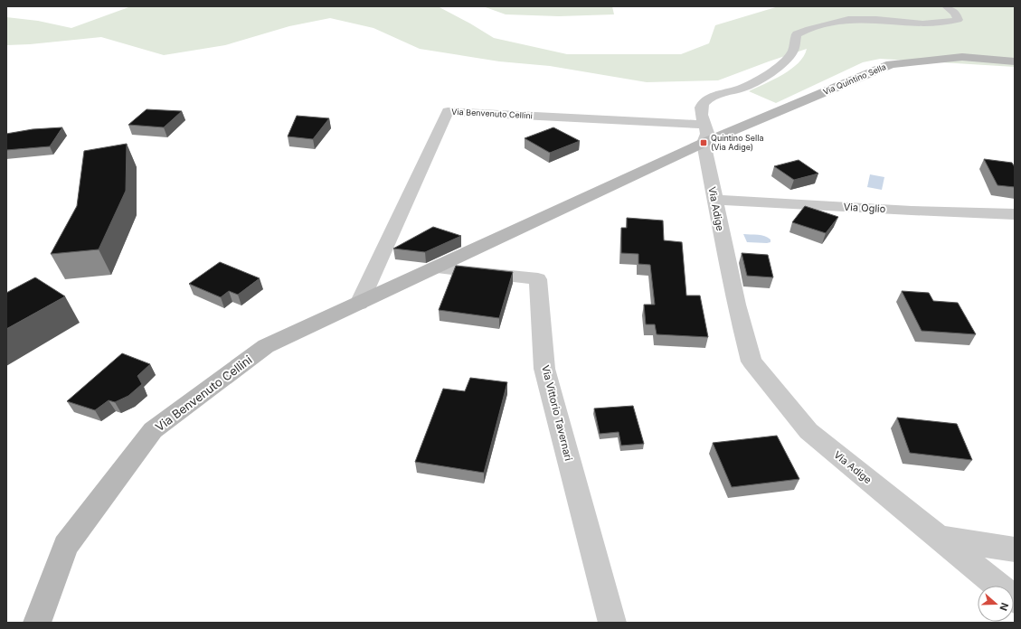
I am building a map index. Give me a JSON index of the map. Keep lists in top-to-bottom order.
{
  "streets": {
    "street": [
      "Via Quintino Sella",
      "Via Benvenuto Cellini",
      "Via Oglio",
      "Via Adige",
      "Via Vittorio Tavernari"
    ]
  },
  "crossings": [
    ["Via Quintino Sella", "Via Benvenuto Cellini"],
    ["Via Quintino Sella", "Via Adige"],
    ["Via Benvenuto Cellini", "Via Adige"],
    ["Via Benvenuto Cellini", "Via Vittorio Tavernari"],
    ["Via Oglio", "Via Adige"]
  ],
  "places": {
    "transit": ["Quintino Sella (Via Adige)"]
  },
  "north": "right"
}
